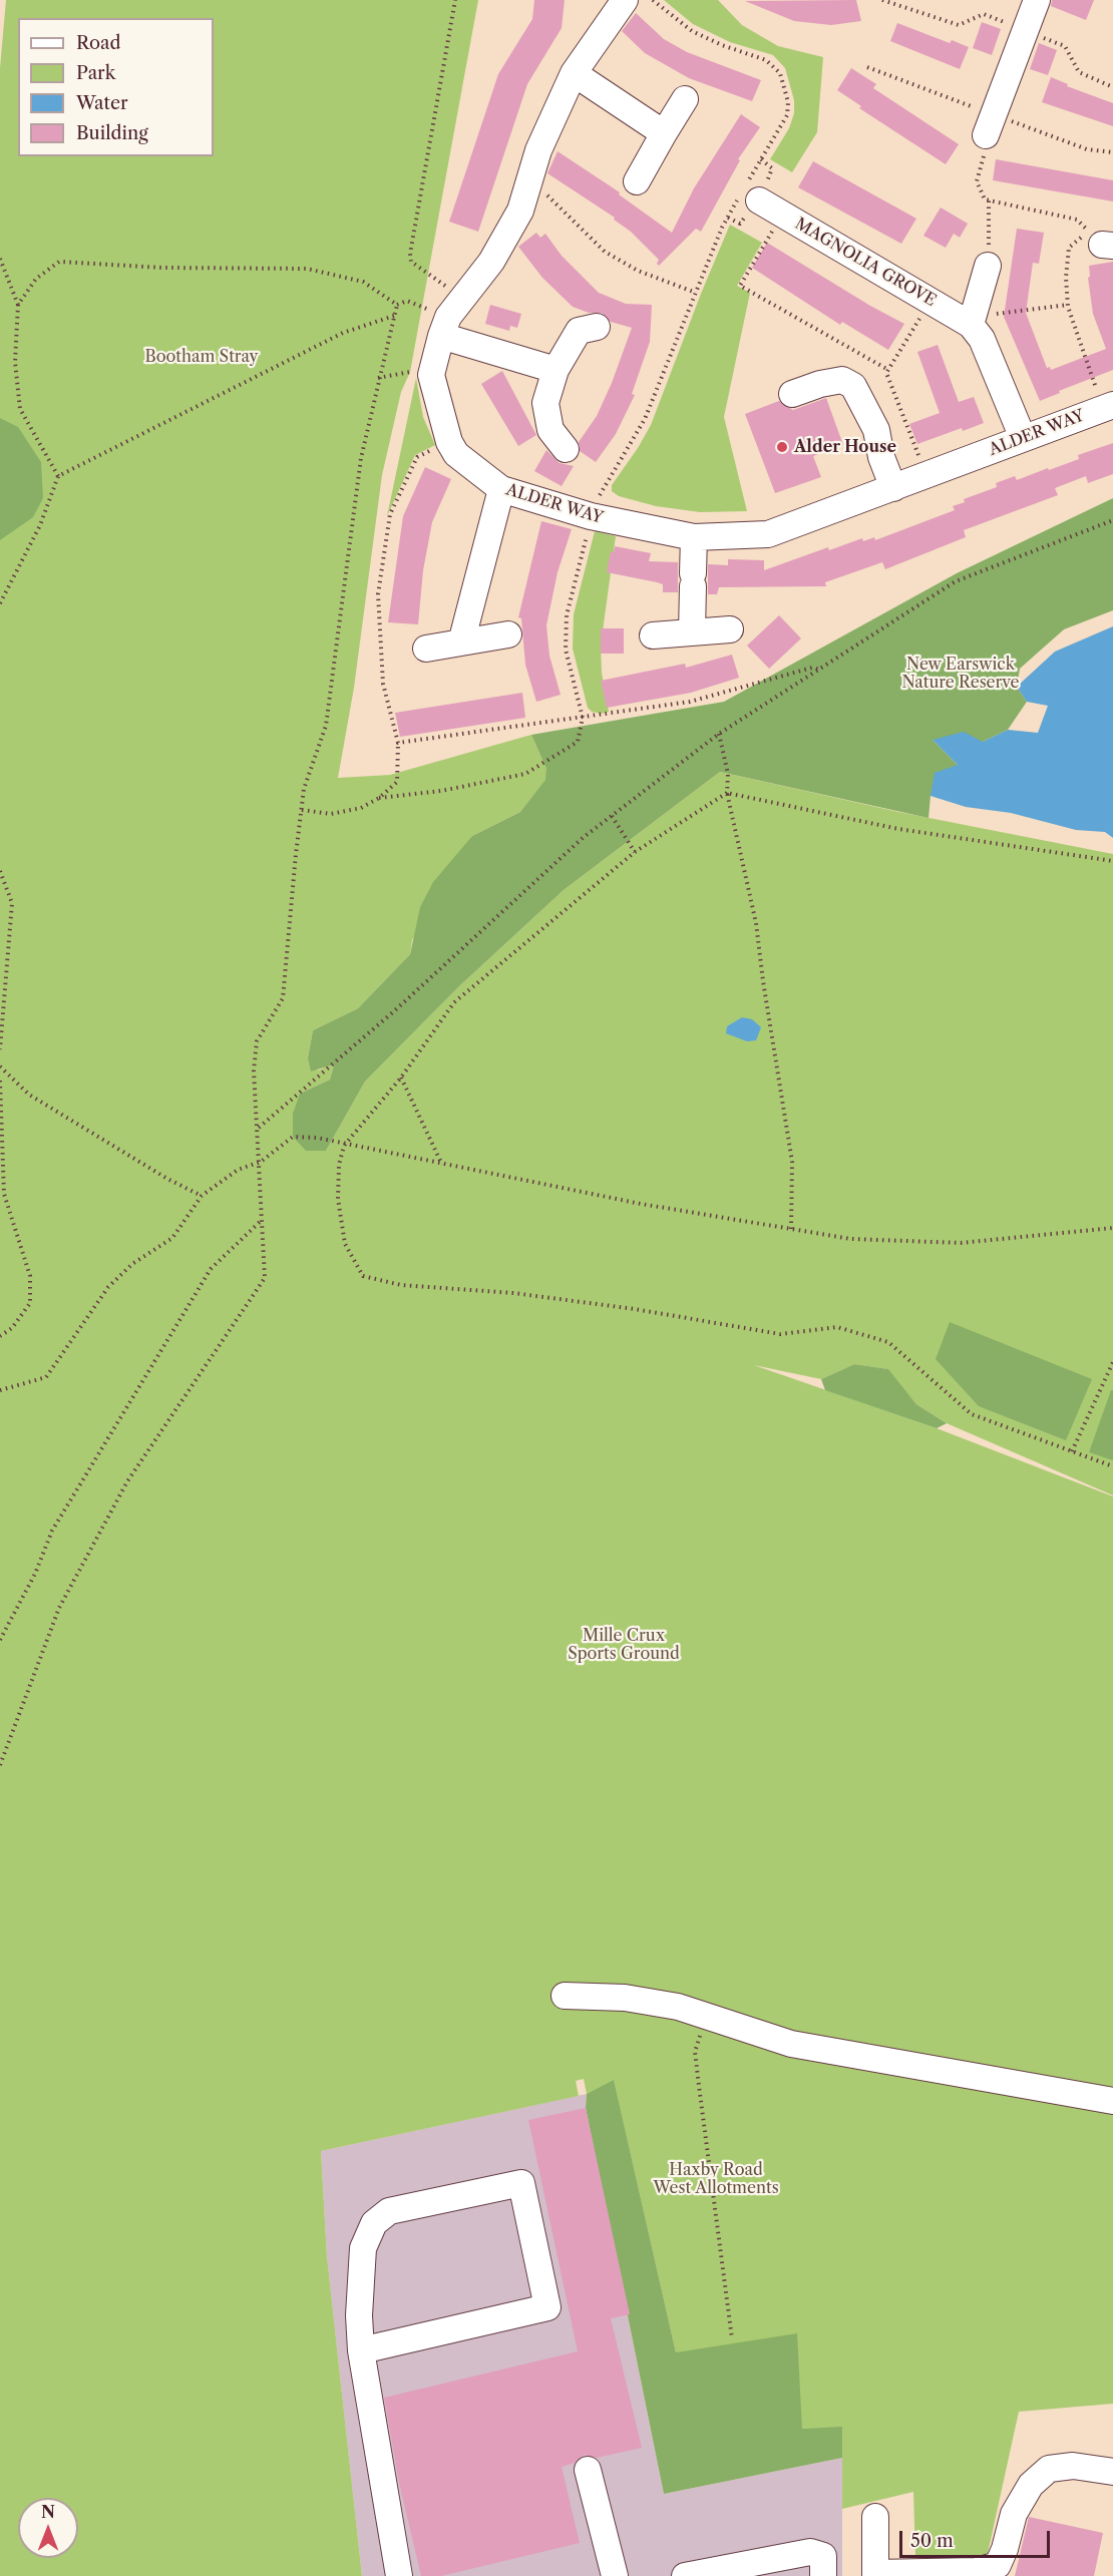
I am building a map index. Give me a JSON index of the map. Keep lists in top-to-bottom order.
{
  "streets": {
    "street": ["MAGNOLIA GROVE", "ALDER WAY"]
  },
  "crossings": [
    ["MAGNOLIA GROVE", "ALDER WAY"]
  ],
  "parks": [
    "Bootham Stray",
    "New Earswick Nature Reserve",
    "Mille Crux Sports Ground",
    "Haxby Road West Allotments"
  ],
  "places": ["Alder House"],
  "legend": [
    "Road",
    "Park",
    "Water",
    "Building"
  ],
  "scale_bar": "50 m",
  "north": "top"
}
